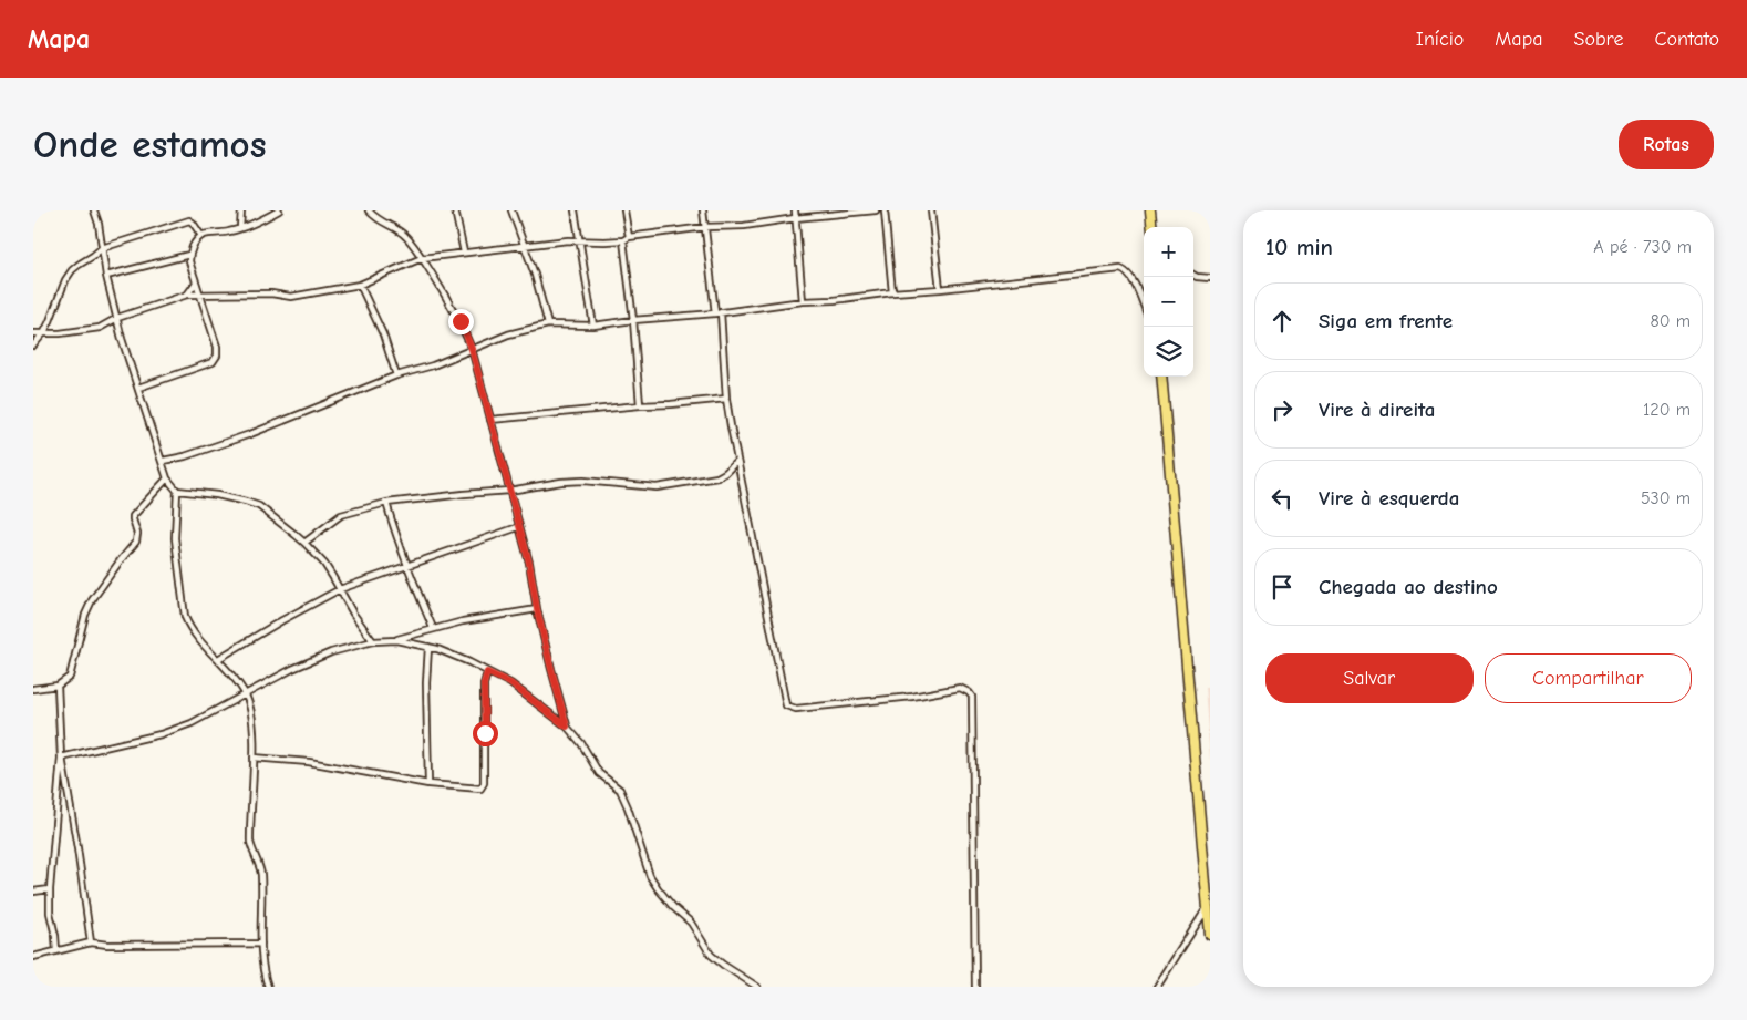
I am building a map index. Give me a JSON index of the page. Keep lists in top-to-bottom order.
{
  "page": {
    "header": "Mapa",
    "nav": [
      "Início",
      "Mapa",
      "Sobre",
      "Contato"
    ],
    "buttons": [
      "Rotas",
      ["Salvar", "Compartilhar"]
    ],
    "title": "Onde estamos",
    "heading": ["10 min", "A pé · 730 m"],
    "map_buttons": ["+", "−"],
    "list": [
      ["Siga em frente", "80 m"],
      ["Vire à direita", "120 m"],
      ["Vire à esquerda", "530 m"],
      "Chegada ao destino"
    ]
  }
}
